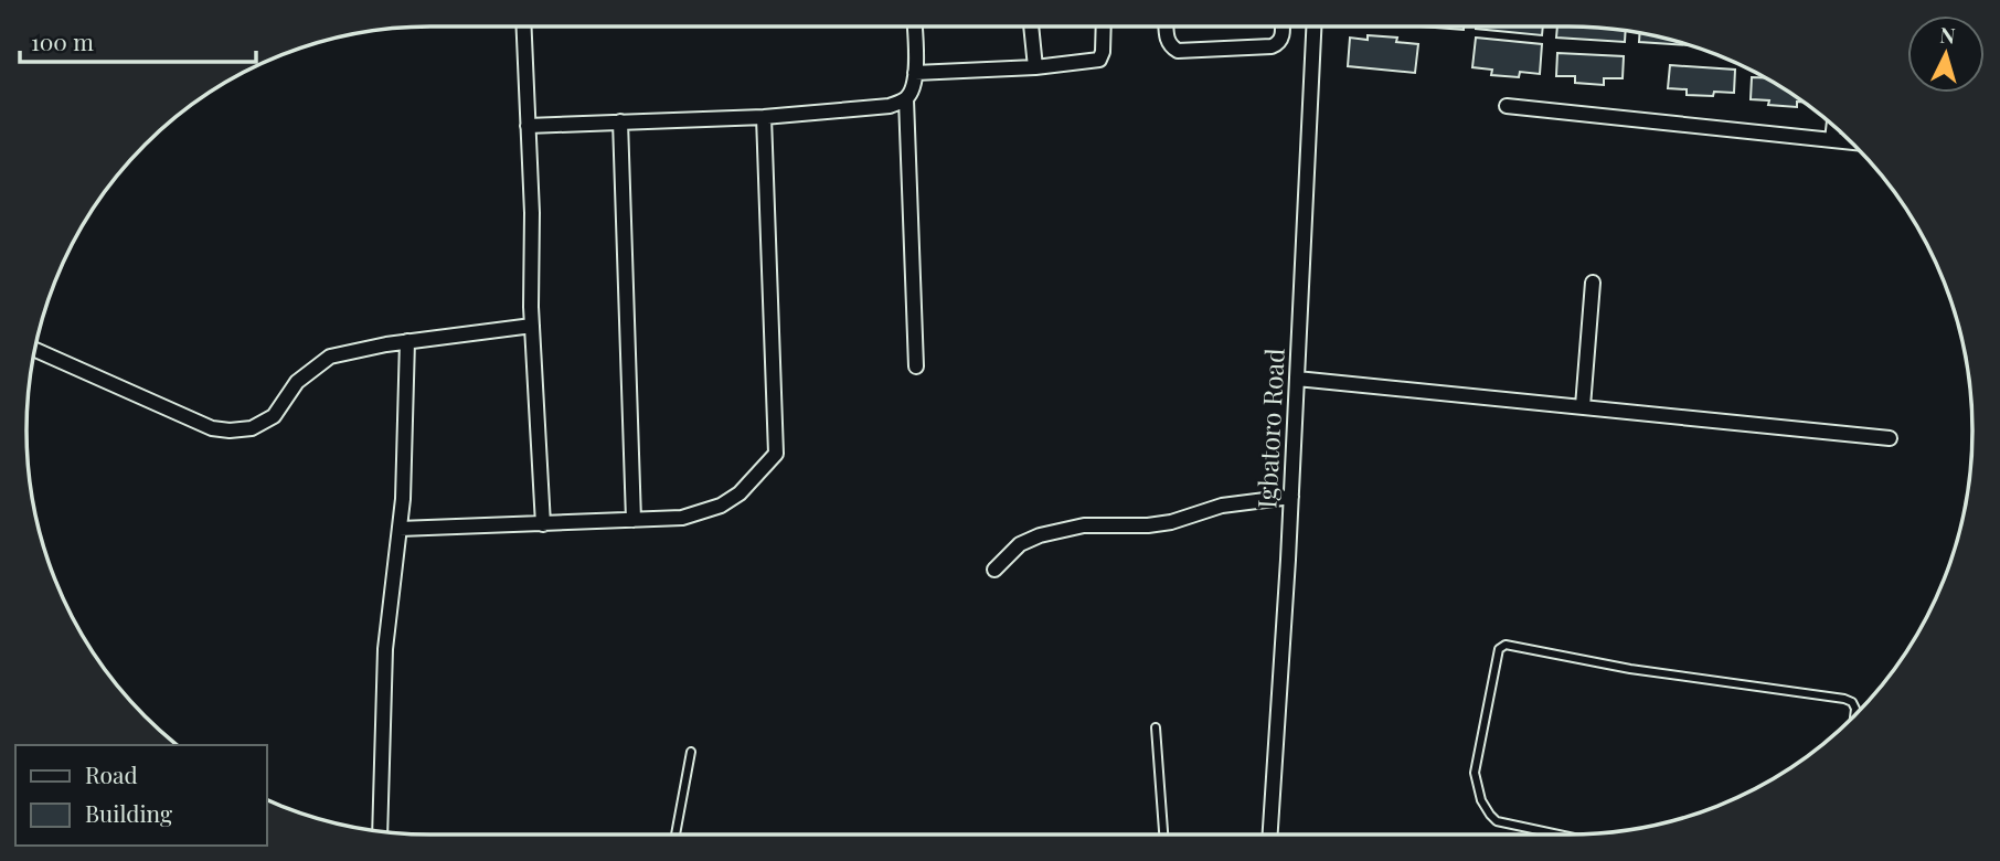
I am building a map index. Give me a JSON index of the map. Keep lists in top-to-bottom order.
{
  "streets": {
    "street": ["Igbatoro Road"]
  },
  "legend": ["Road", "Building"],
  "scale_bar": "100 m",
  "north": "top"
}
